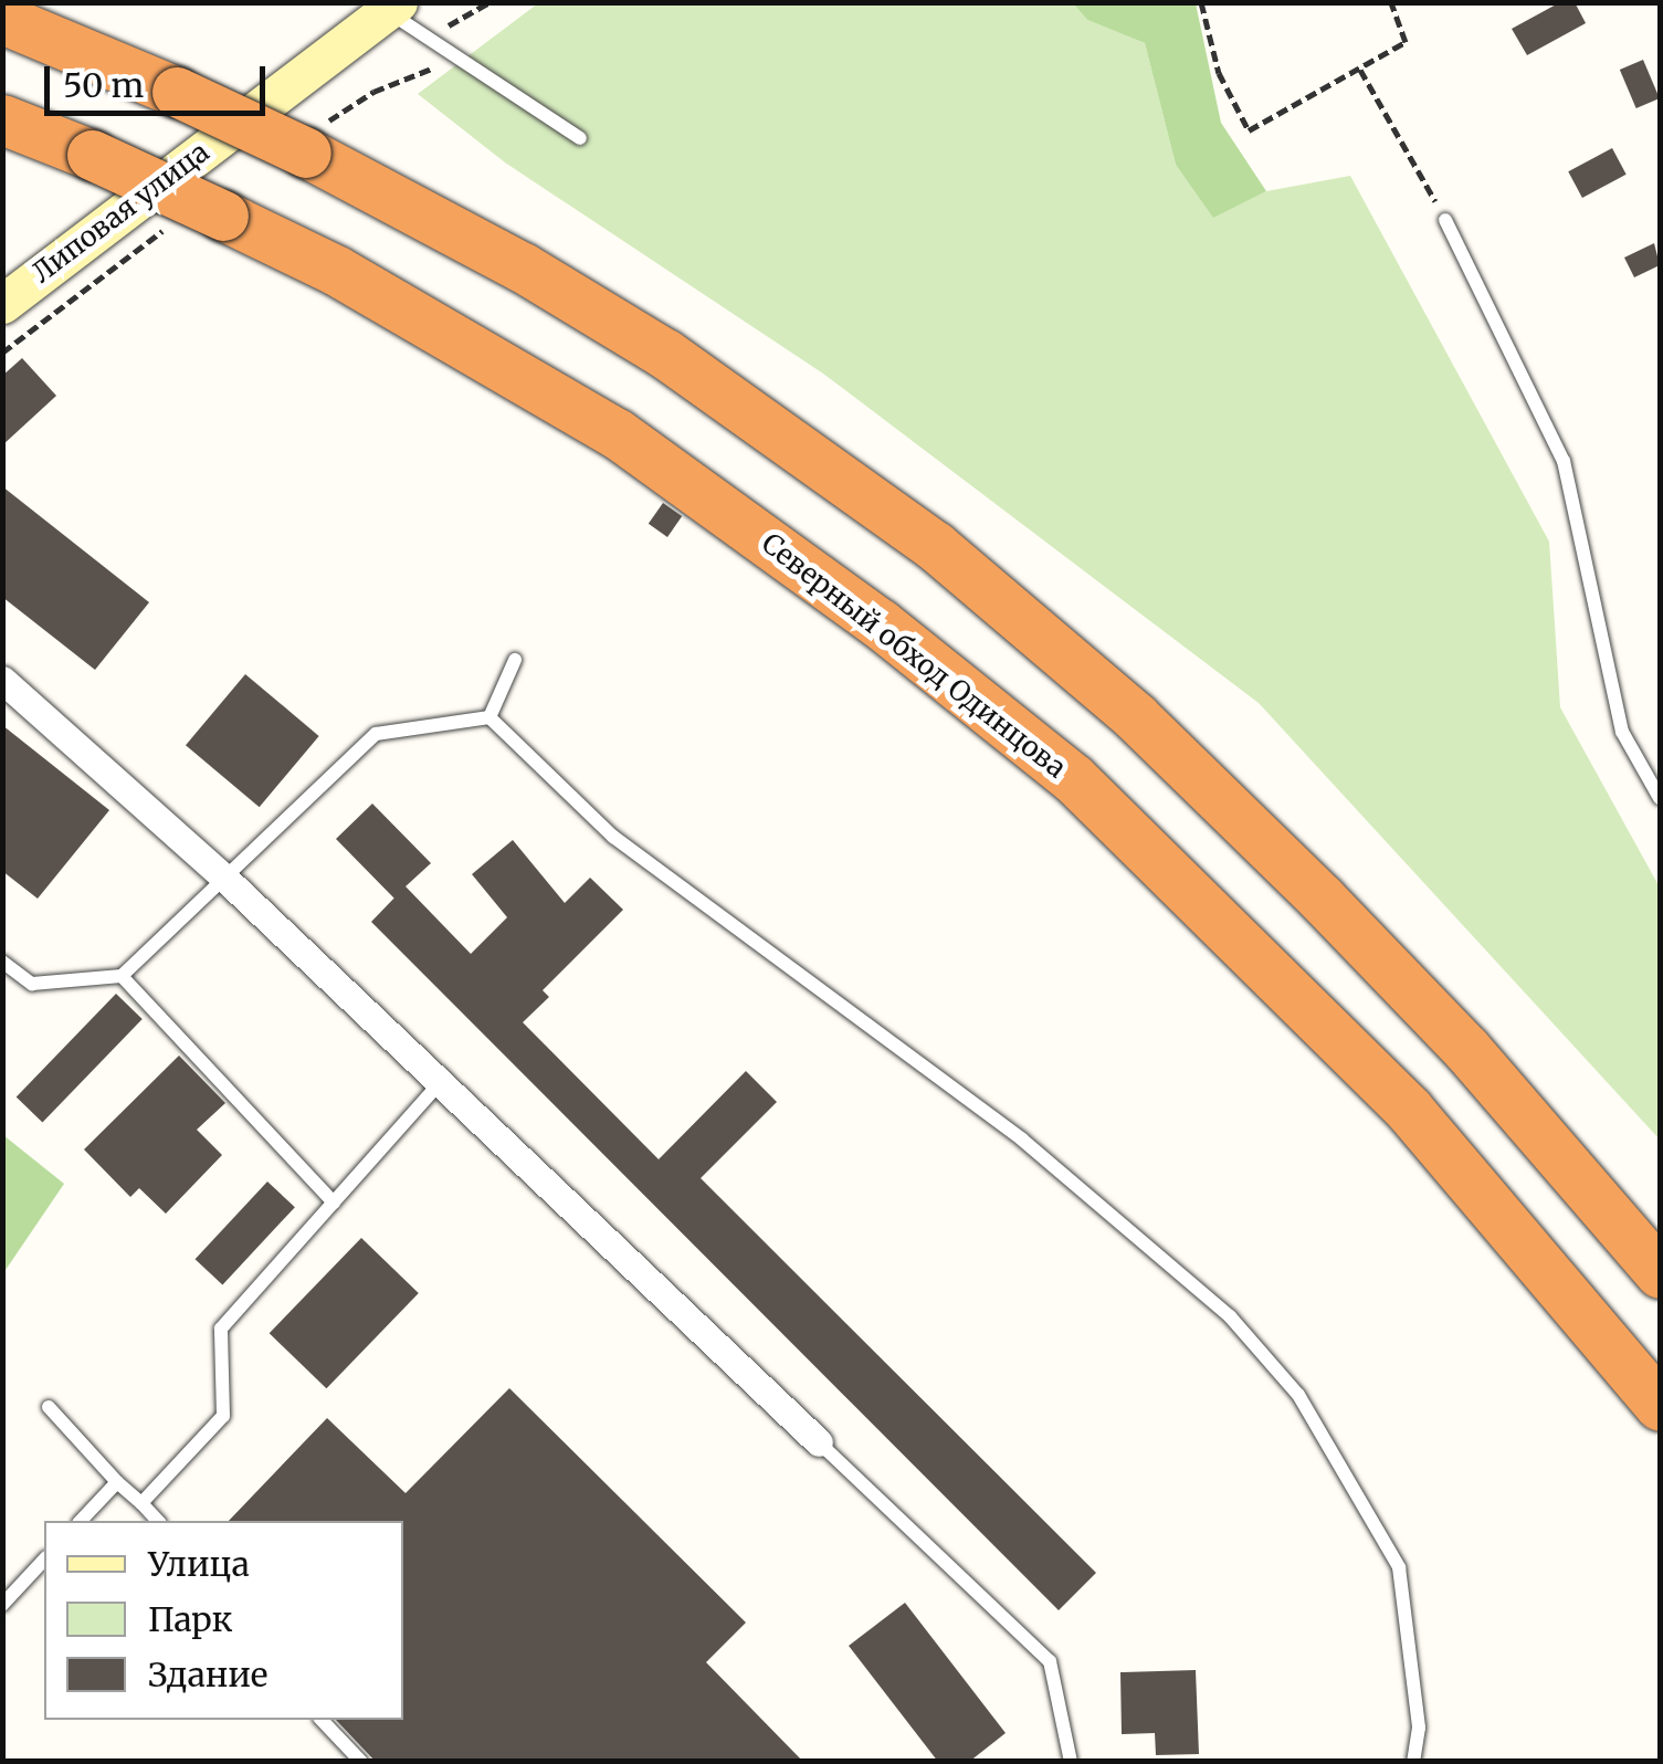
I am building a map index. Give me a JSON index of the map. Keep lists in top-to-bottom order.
{
  "streets": {
    "highway": ["Северный обход Одинцова"],
    "street": ["Липовая улица"]
  },
  "legend": ["Улица", "Парк", "Здание"],
  "scale_bar": "50 m"
}
